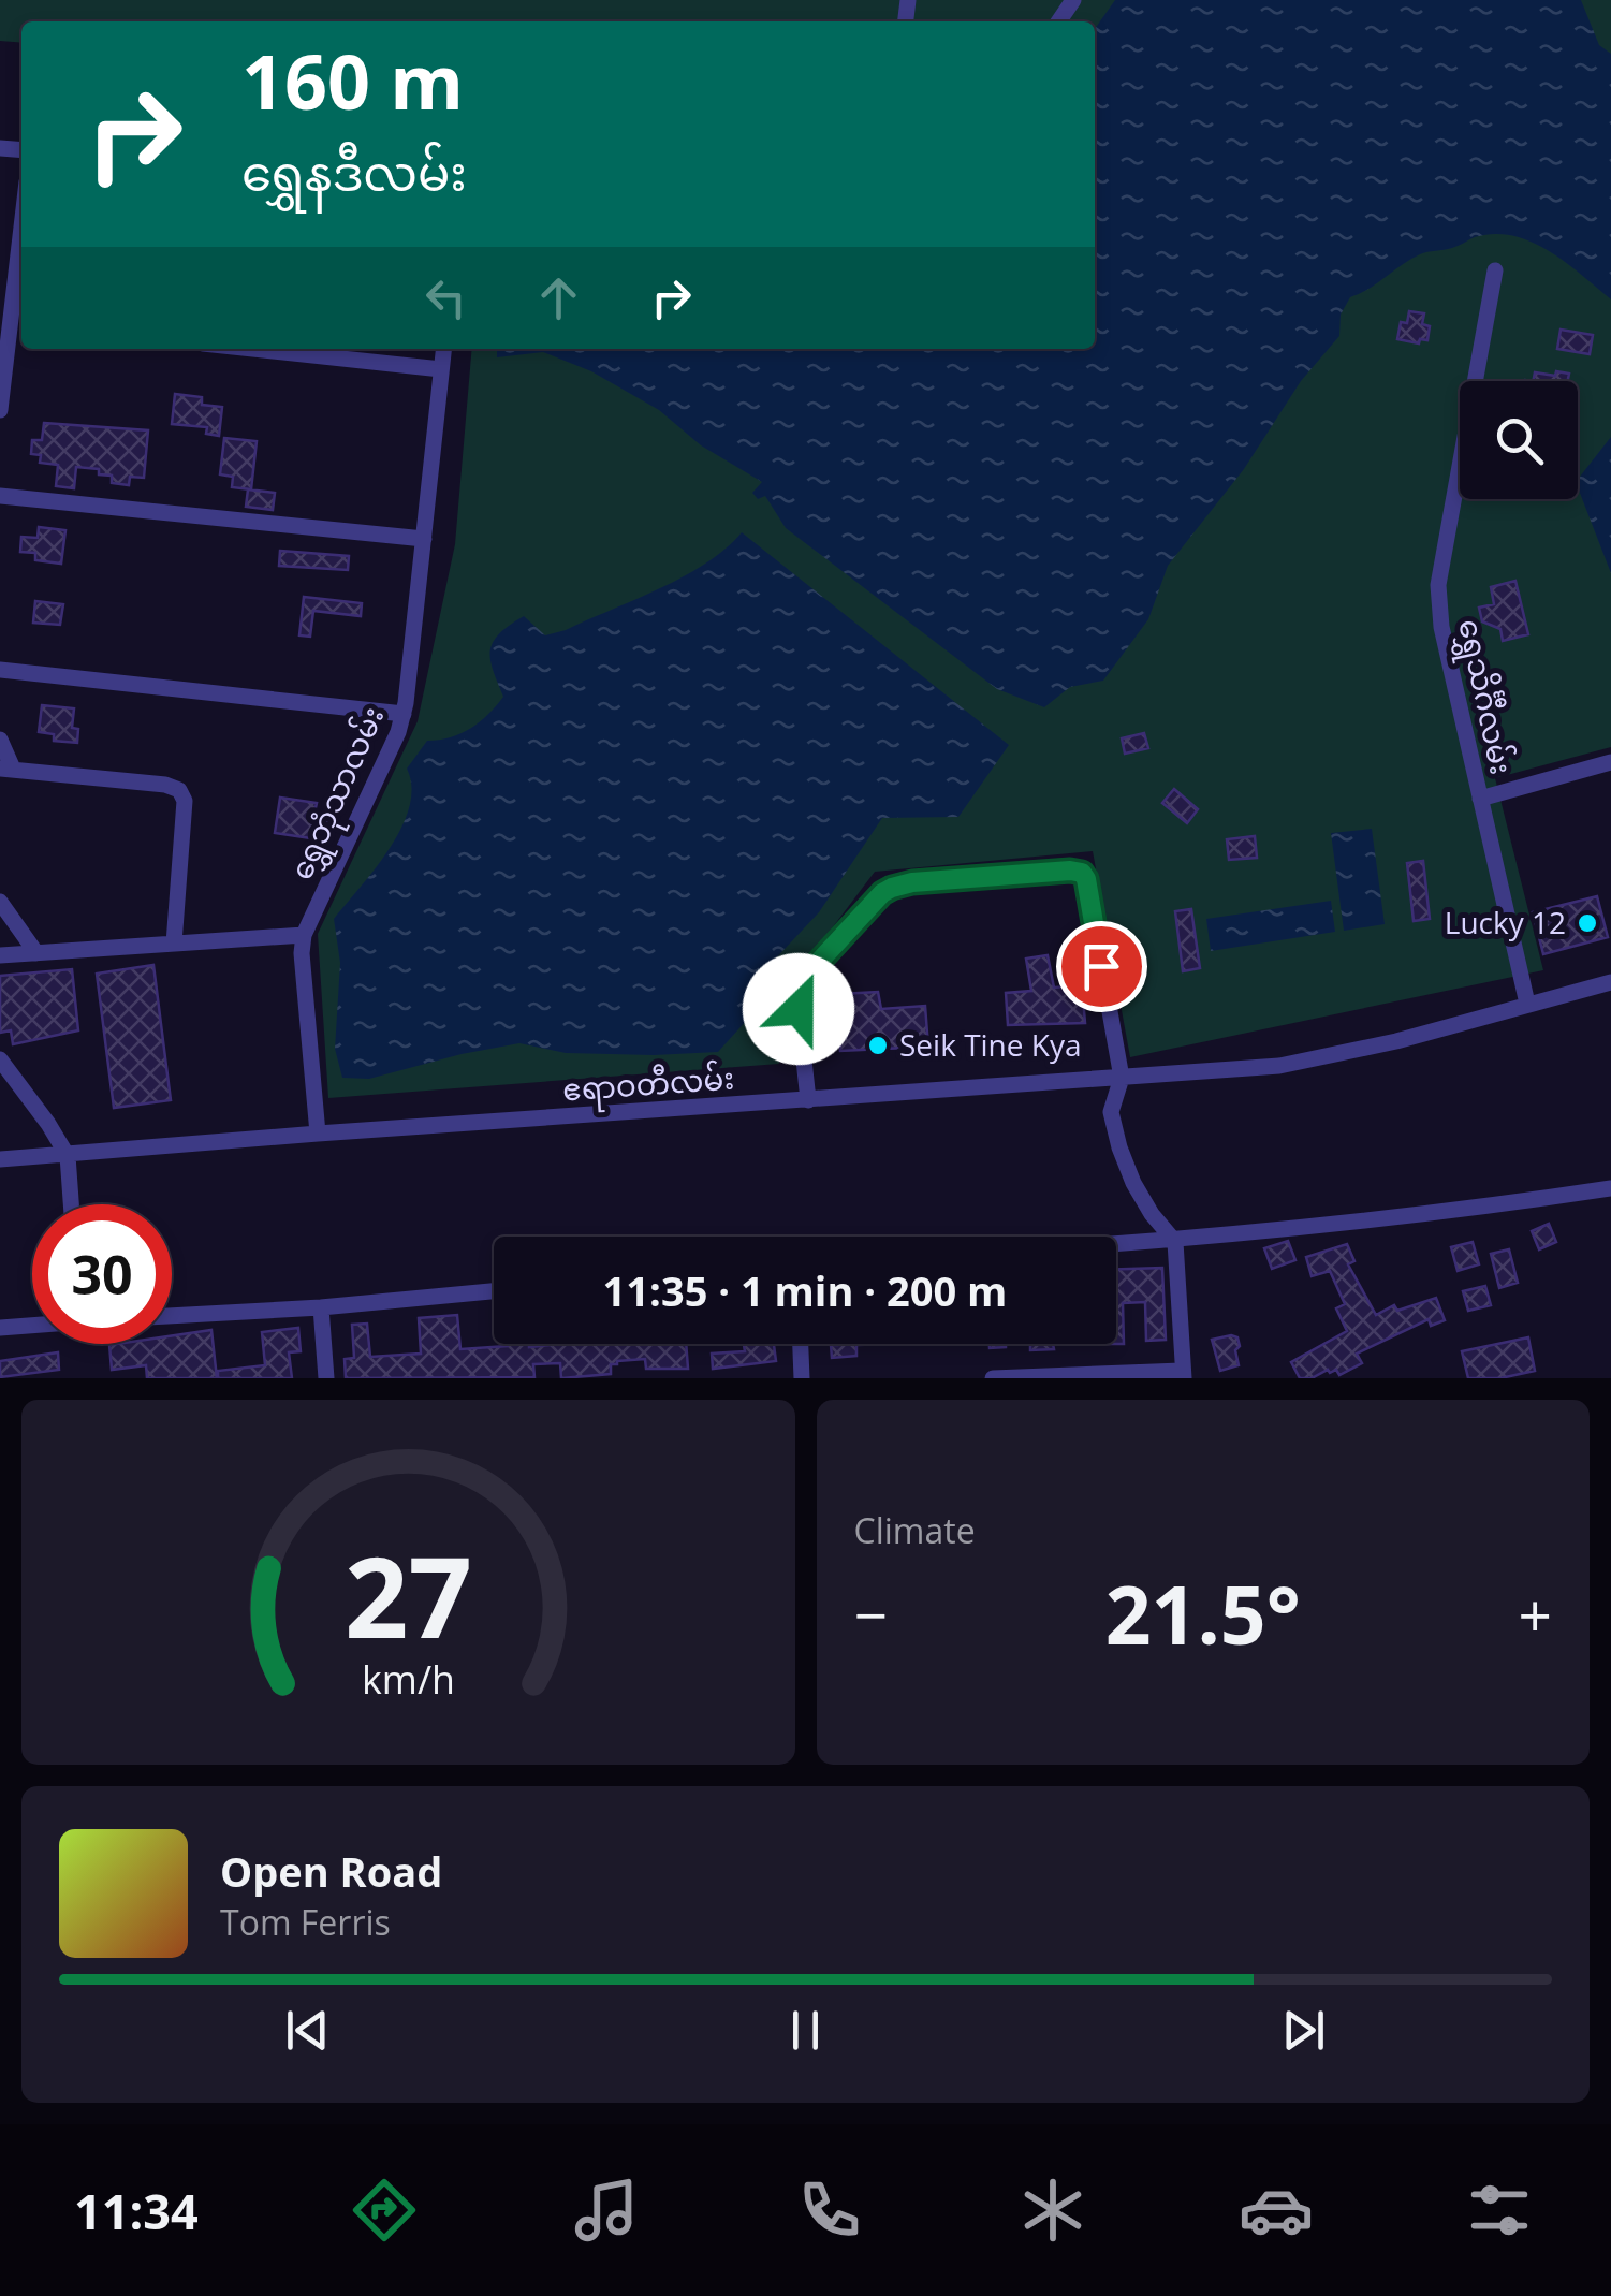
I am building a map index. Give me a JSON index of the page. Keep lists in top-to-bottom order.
{
  "streets": {
    "street": ["ရွှေသိင်္ဂီလမ်း", "ရွှေဘုံသာလမ်း", "ဧရာဝတီလမ်း"]
  },
  "crossings": [
    ["ရွှေသိင်္ဂီလမ်း", "ဧရာဝတီလမ်း"],
    ["ရွှေဘုံသာလမ်း", "ဧရာဝတီလမ်း"]
  ],
  "places": ["Lucky 12", "Seik Tine Kya"],
  "page": {
    "turn": ["160 m", "ရွှေနဒီလမ်း"],
    "limit": "30",
    "trip": "11:35 · 1 min · 200 m",
    "tile": "Climate",
    "heat": ["−", "21.5°", "+"],
    "song": ["Open Road", "Tom Ferris"],
    "tabs": "11:34",
    "gauge": ["27", "km/h"]
  }
}
